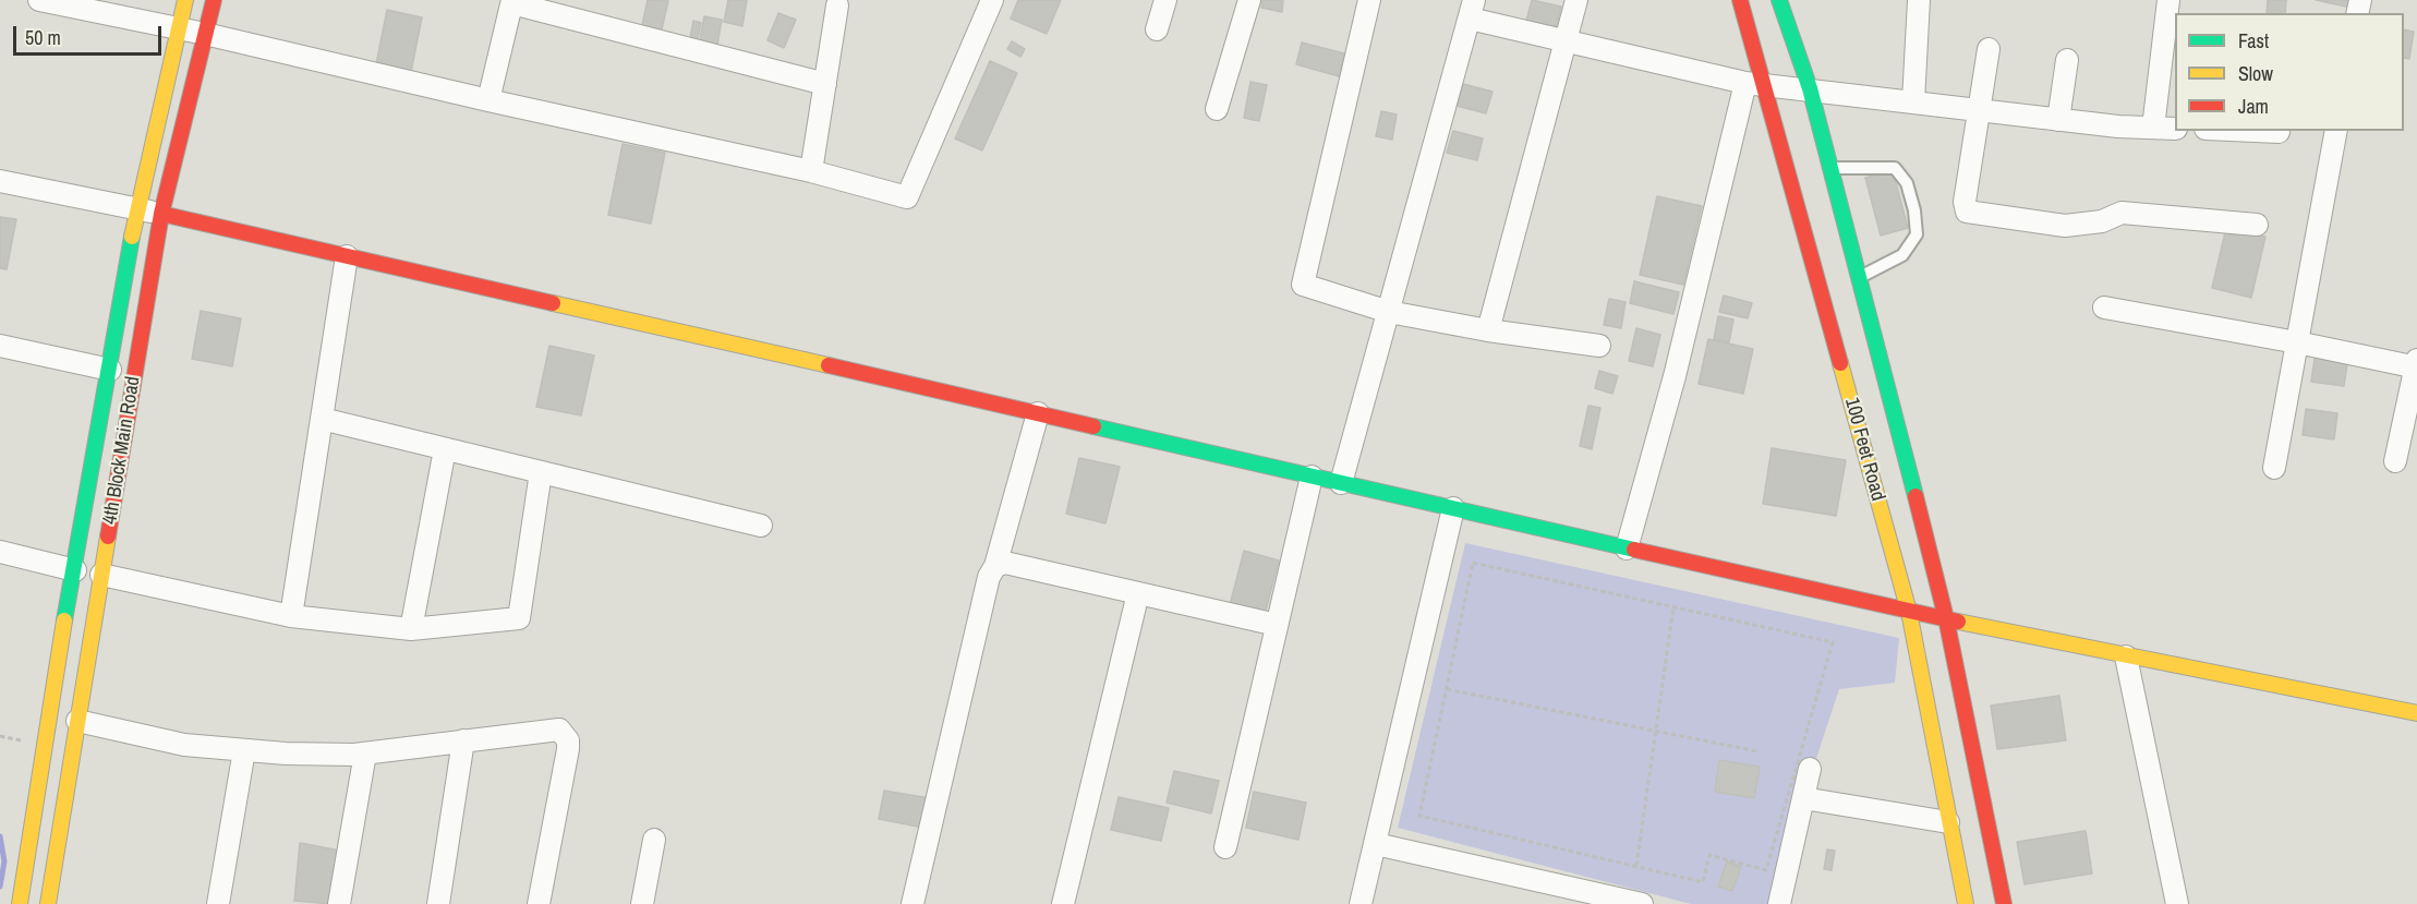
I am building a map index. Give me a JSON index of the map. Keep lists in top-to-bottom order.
{
  "streets": {
    "street": ["100 Feet Road", "4th Block Main Road"]
  },
  "legend": ["Fast", "Slow", "Jam"],
  "scale_bar": "50 m"
}
